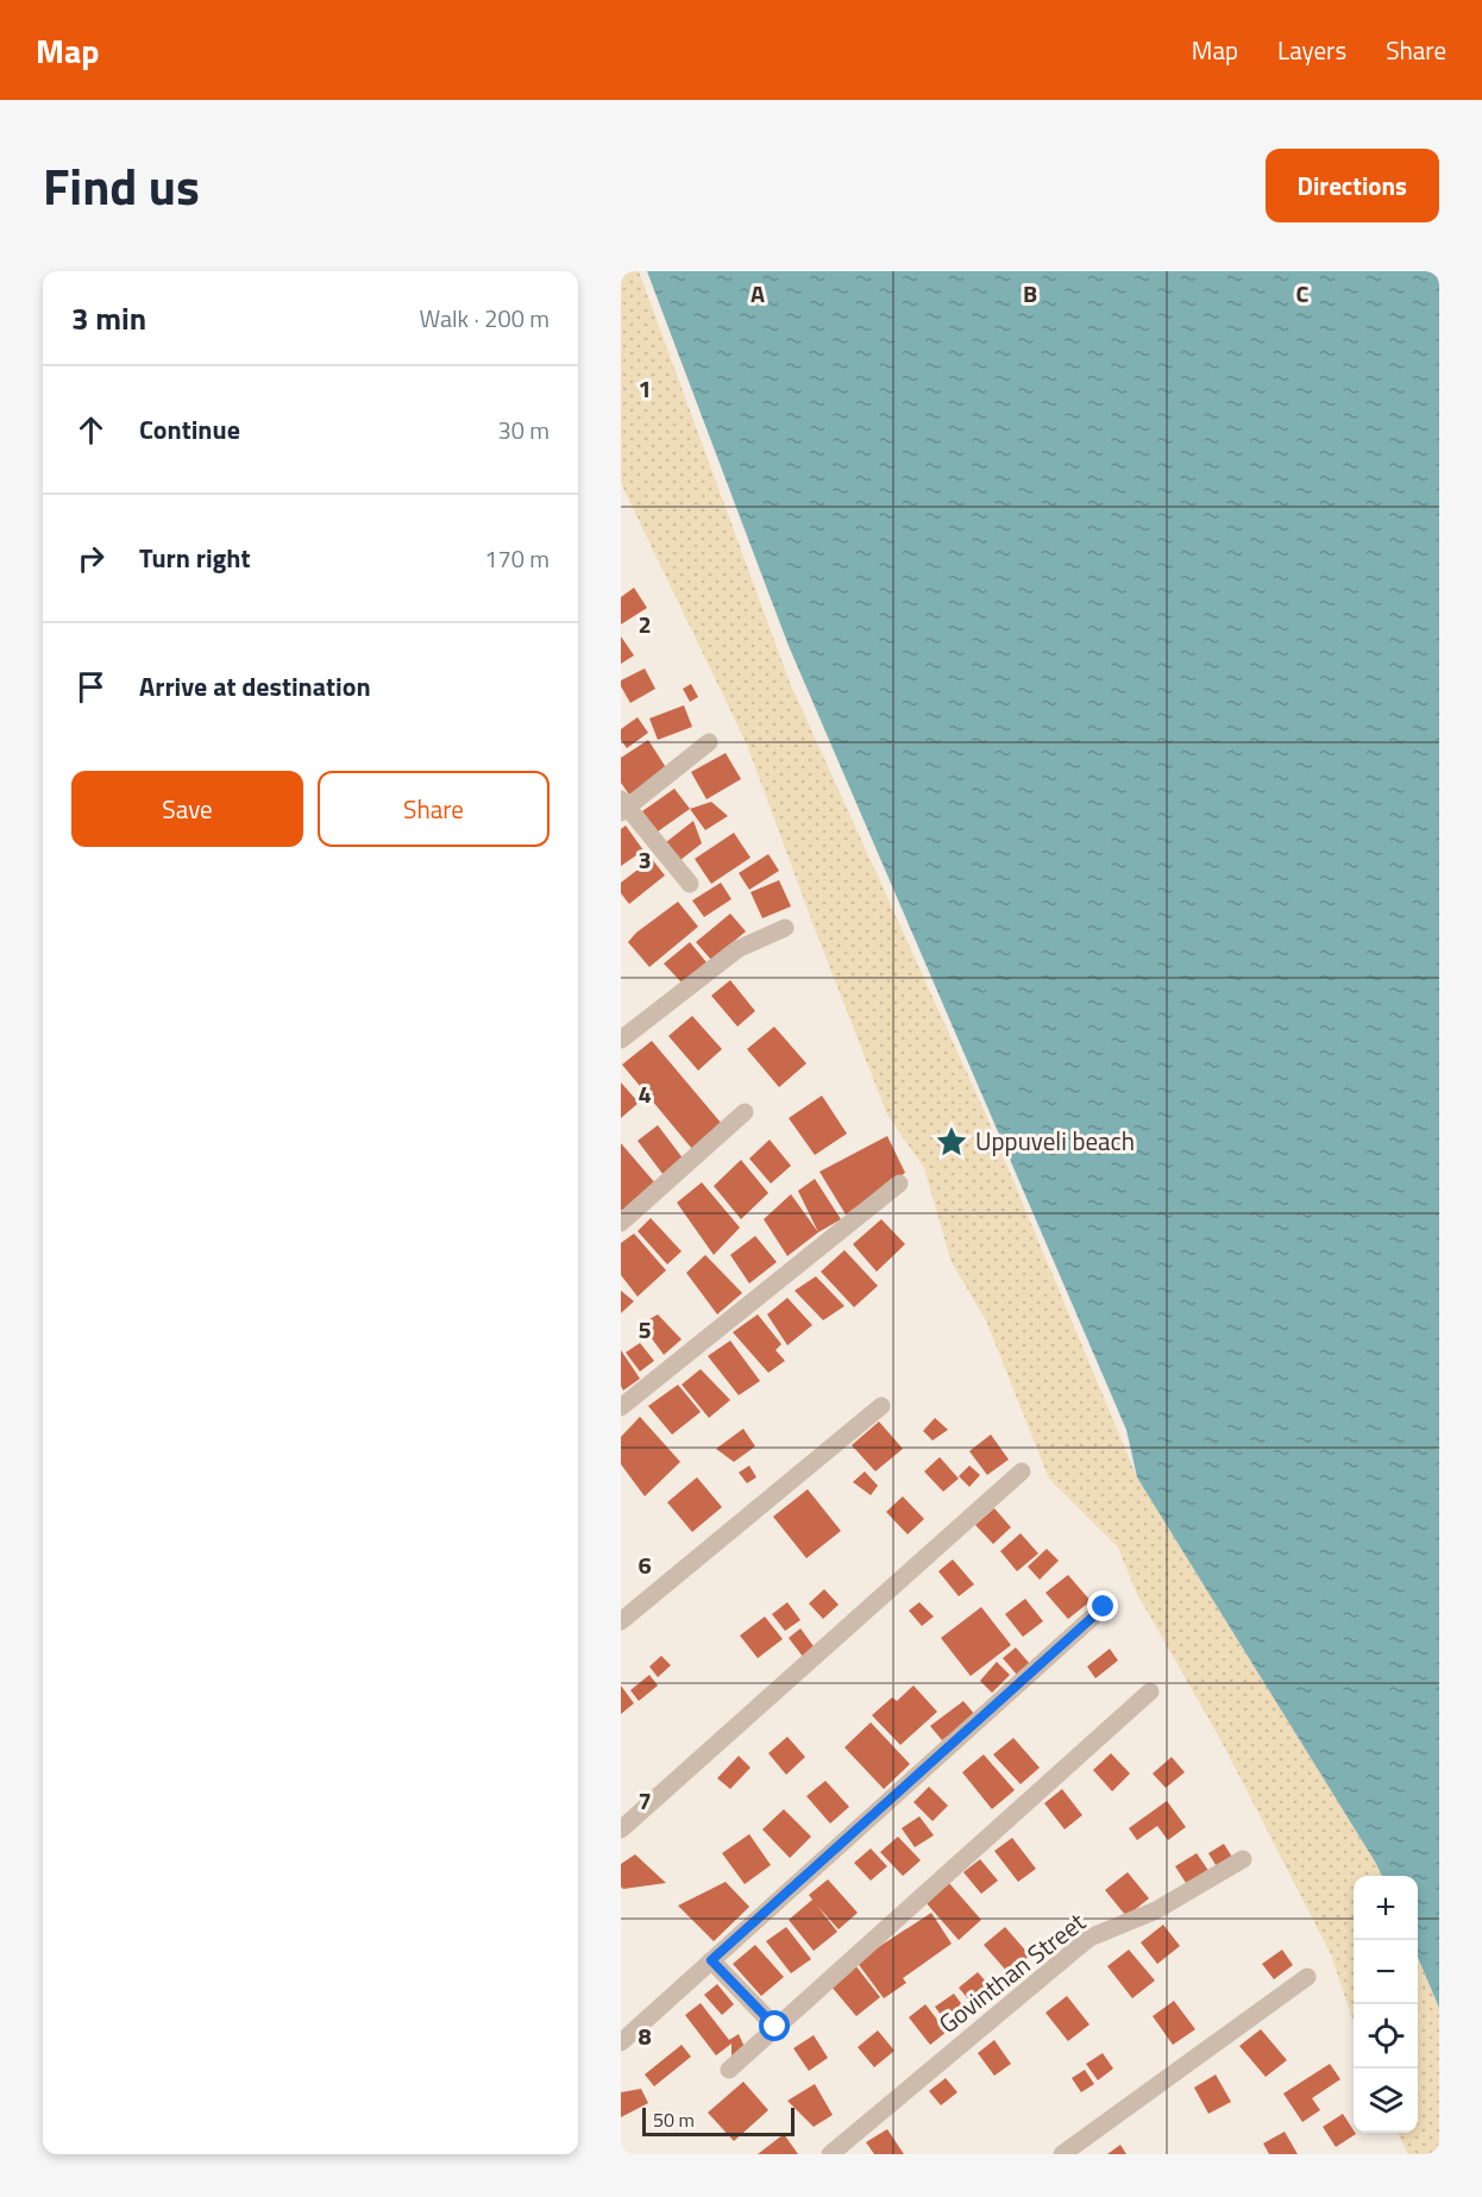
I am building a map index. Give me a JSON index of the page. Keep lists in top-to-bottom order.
{
  "streets": {
    "street": ["Govinthan Street"]
  },
  "places": {
    "place": ["Uppuveli beach"]
  },
  "scale_bar": "50 m",
  "page": {
    "header": "Map",
    "nav": ["Map", "Layers", "Share"],
    "title": "Find us",
    "buttons": [
      "Directions",
      ["Save", "Share"]
    ],
    "heading": ["3 min", "Walk · 200 m"],
    "list": [
      ["Continue", "30 m"],
      ["Turn right", "170 m"],
      "Arrive at destination"
    ],
    "map_buttons": ["+", "−"],
    "scale": "50 m"
  },
  "grid": {
    "columns": ["A", "B", "C"],
    "rows": [
      "1",
      "2",
      "3",
      "4",
      "5",
      "6",
      "7",
      "8"
    ]
  }
}
